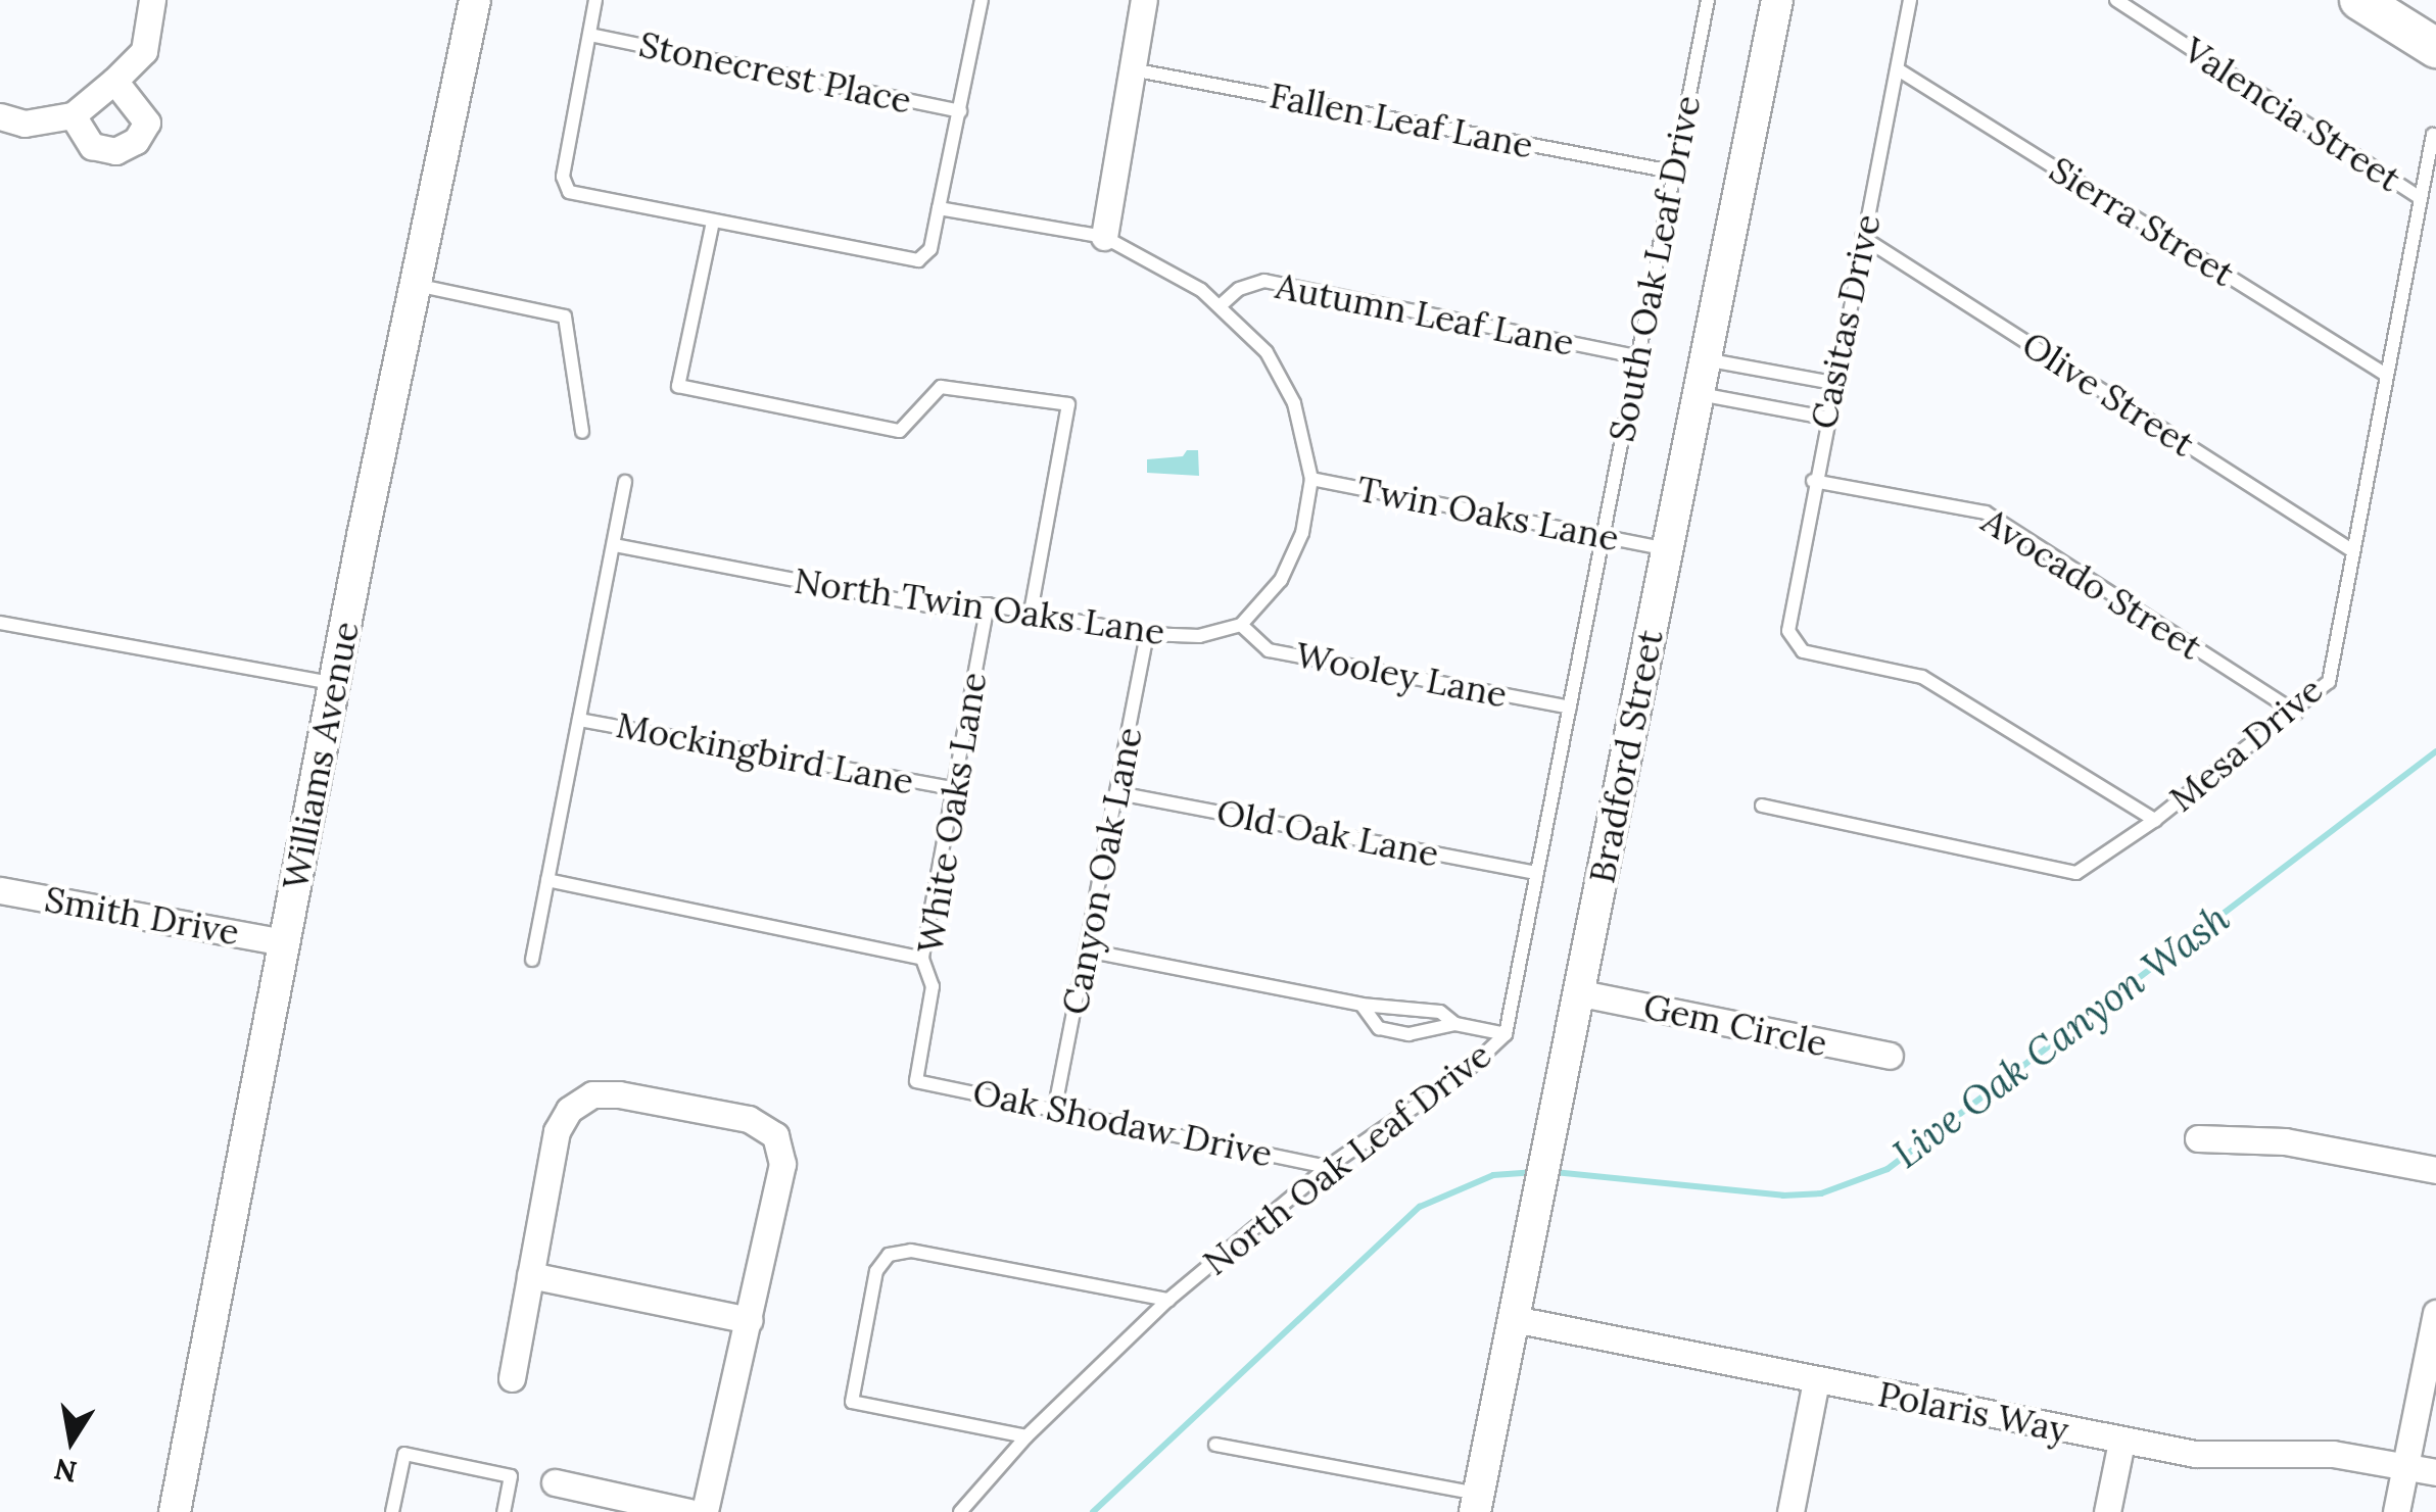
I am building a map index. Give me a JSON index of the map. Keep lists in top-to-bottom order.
{
  "streets": {
    "street": [
      "Williams Avenue",
      "Bradford Street",
      "Smith Drive",
      "Gem Circle",
      "Polaris Way"
    ],
    "lane": [
      "Stonecrest Place",
      "Valencia Street",
      "Fallen Leaf Lane",
      "Sierra Street",
      "South Oak Leaf Drive",
      "Autumn Leaf Lane",
      "Casitas Drive",
      "Olive Street",
      "Twin Oaks Lane",
      "Avocado Street",
      "North Twin Oaks Lane",
      "Wooley Lane",
      "Mesa Drive",
      "Mockingbird Lane",
      "White Oaks Lane",
      "Old Oak Lane",
      "Canyon Oak Lane",
      "Oak Shodaw Drive",
      "North Oak Leaf Drive"
    ]
  },
  "crossings": [
    ["Valencia Street", "Mesa Drive"],
    ["Fallen Leaf Lane", "South Oak Leaf Drive"],
    ["Sierra Street", "Casitas Drive"],
    ["Sierra Street", "Mesa Drive"],
    ["South Oak Leaf Drive", "Autumn Leaf Lane"],
    ["South Oak Leaf Drive", "Twin Oaks Lane"],
    ["South Oak Leaf Drive", "North Oak Leaf Drive"],
    ["Casitas Drive", "Olive Street"],
    ["Casitas Drive", "Avocado Street"],
    ["Casitas Drive", "Mesa Drive"],
    ["Olive Street", "Mesa Drive"],
    ["Twin Oaks Lane", "Bradford Street"],
    ["Twin Oaks Lane", "North Oak Leaf Drive"],
    ["Avocado Street", "Mesa Drive"],
    ["North Twin Oaks Lane", "Wooley Lane"],
    ["North Twin Oaks Lane", "White Oaks Lane"],
    ["North Twin Oaks Lane", "Canyon Oak Lane"],
    ["Wooley Lane", "North Oak Leaf Drive"],
    ["Mockingbird Lane", "White Oaks Lane"],
    ["Williams Avenue", "Smith Drive"],
    ["Bradford Street", "Gem Circle"],
    ["Bradford Street", "Polaris Way"],
    ["White Oaks Lane", "Oak Shodaw Drive"],
    ["Old Oak Lane", "Canyon Oak Lane"],
    ["Old Oak Lane", "North Oak Leaf Drive"],
    ["Canyon Oak Lane", "Oak Shodaw Drive"],
    ["Oak Shodaw Drive", "North Oak Leaf Drive"]
  ],
  "water": ["Live Oak Canyon Wash"],
  "north": "bottom"
}
